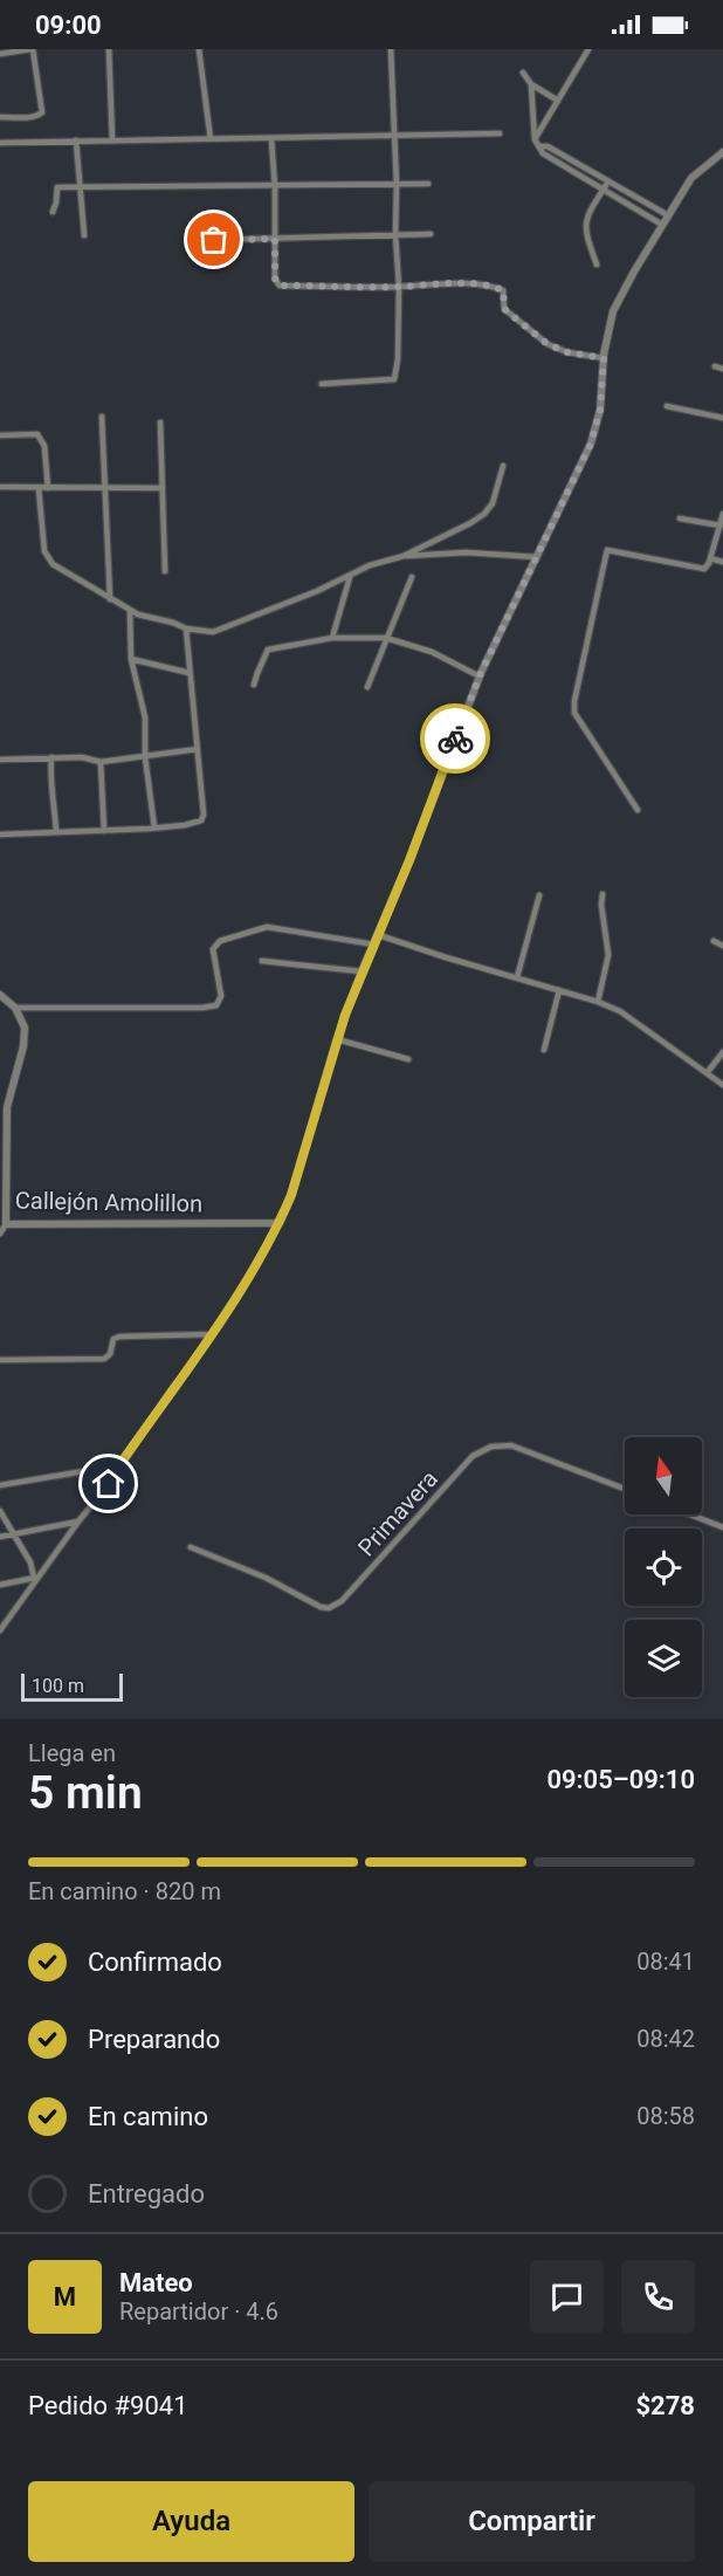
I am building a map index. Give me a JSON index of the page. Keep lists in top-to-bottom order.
{
  "streets": {
    "street": ["Callejón Amolillon", "Primavera"]
  },
  "scale_bar": "100 m",
  "north": "top",
  "page": {
    "status": "09:00",
    "scale": "100 m",
    "heading": ["5 min", "Llega en", "09:05–09:10"],
    "panel": [
      "Mateo",
      "Repartidor · 4.6",
      "Pedido #9041",
      "$278"
    ],
    "bar": "En camino · 820 m",
    "list": [
      ["Confirmado", "08:41"],
      ["Preparando", "08:42"],
      ["En camino", "08:58"],
      "Entregado"
    ],
    "round": "M",
    "buttons": ["Ayuda", "Compartir"]
  }
}
